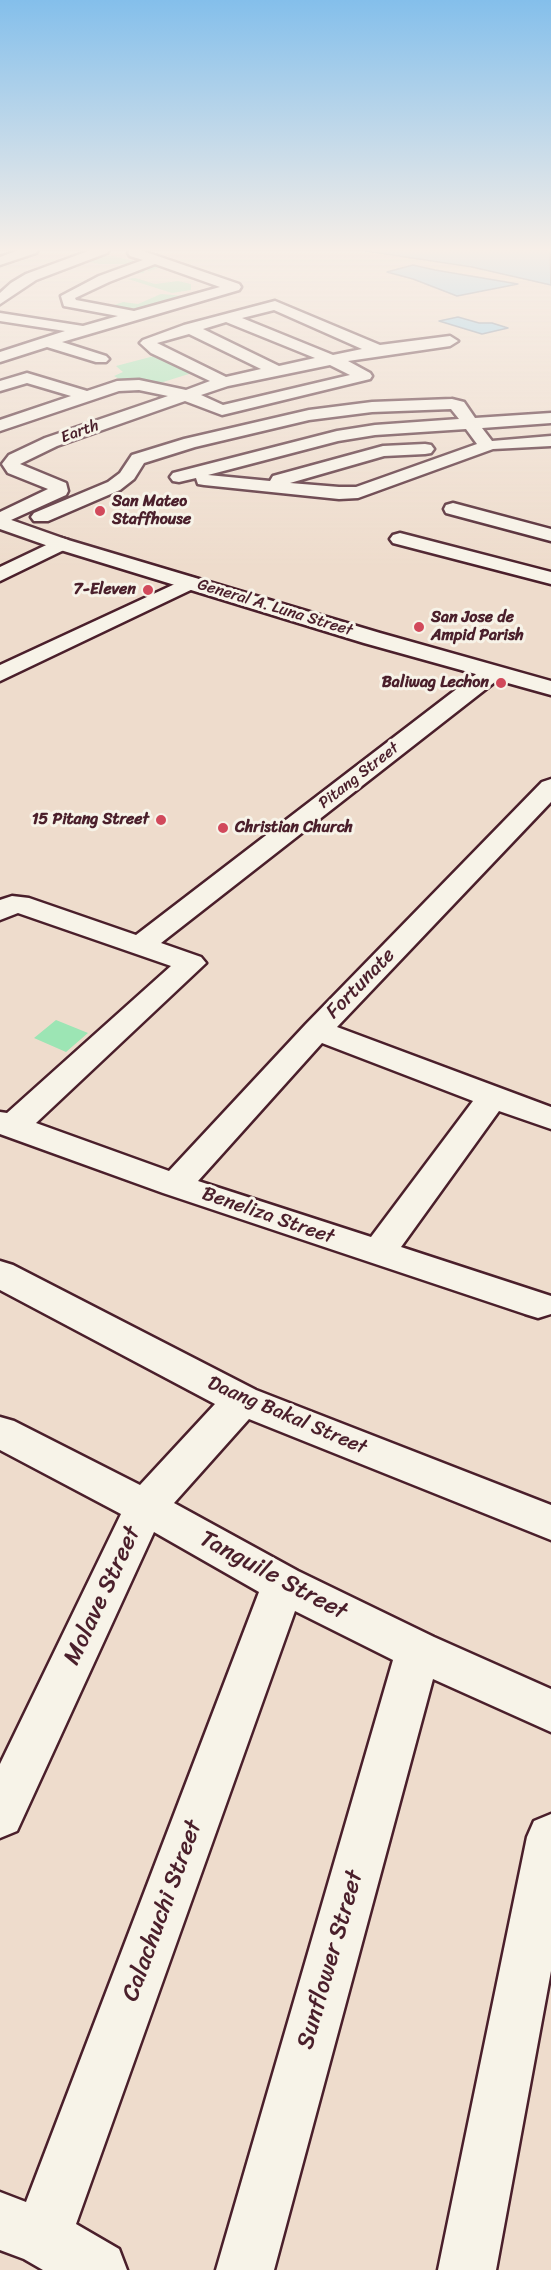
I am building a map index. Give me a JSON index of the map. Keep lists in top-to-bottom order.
{
  "streets": {
    "street": [
      "Earth",
      "General A. Luna Street",
      "Pitang Street",
      "Fortunate",
      "Beneliza Street",
      "Daang Bakal Street",
      "Tanguile Street",
      "Molave Street",
      "Calachuchi Street",
      "Sunflower Street"
    ]
  },
  "crossings": [
    ["Earth", "General A. Luna Street"],
    ["General A. Luna Street", "Pitang Street"],
    ["Fortunate", "Beneliza Street"],
    ["Daang Bakal Street", "Molave Street"],
    ["Tanguile Street", "Molave Street"],
    ["Tanguile Street", "Calachuchi Street"],
    ["Tanguile Street", "Sunflower Street"]
  ],
  "places": [
    "San Mateo Staffhouse",
    "7-Eleven",
    "San Jose de Ampid Parish",
    "Baliwag Lechon",
    "15 Pitang Street",
    "Christian Church"
  ]
}
